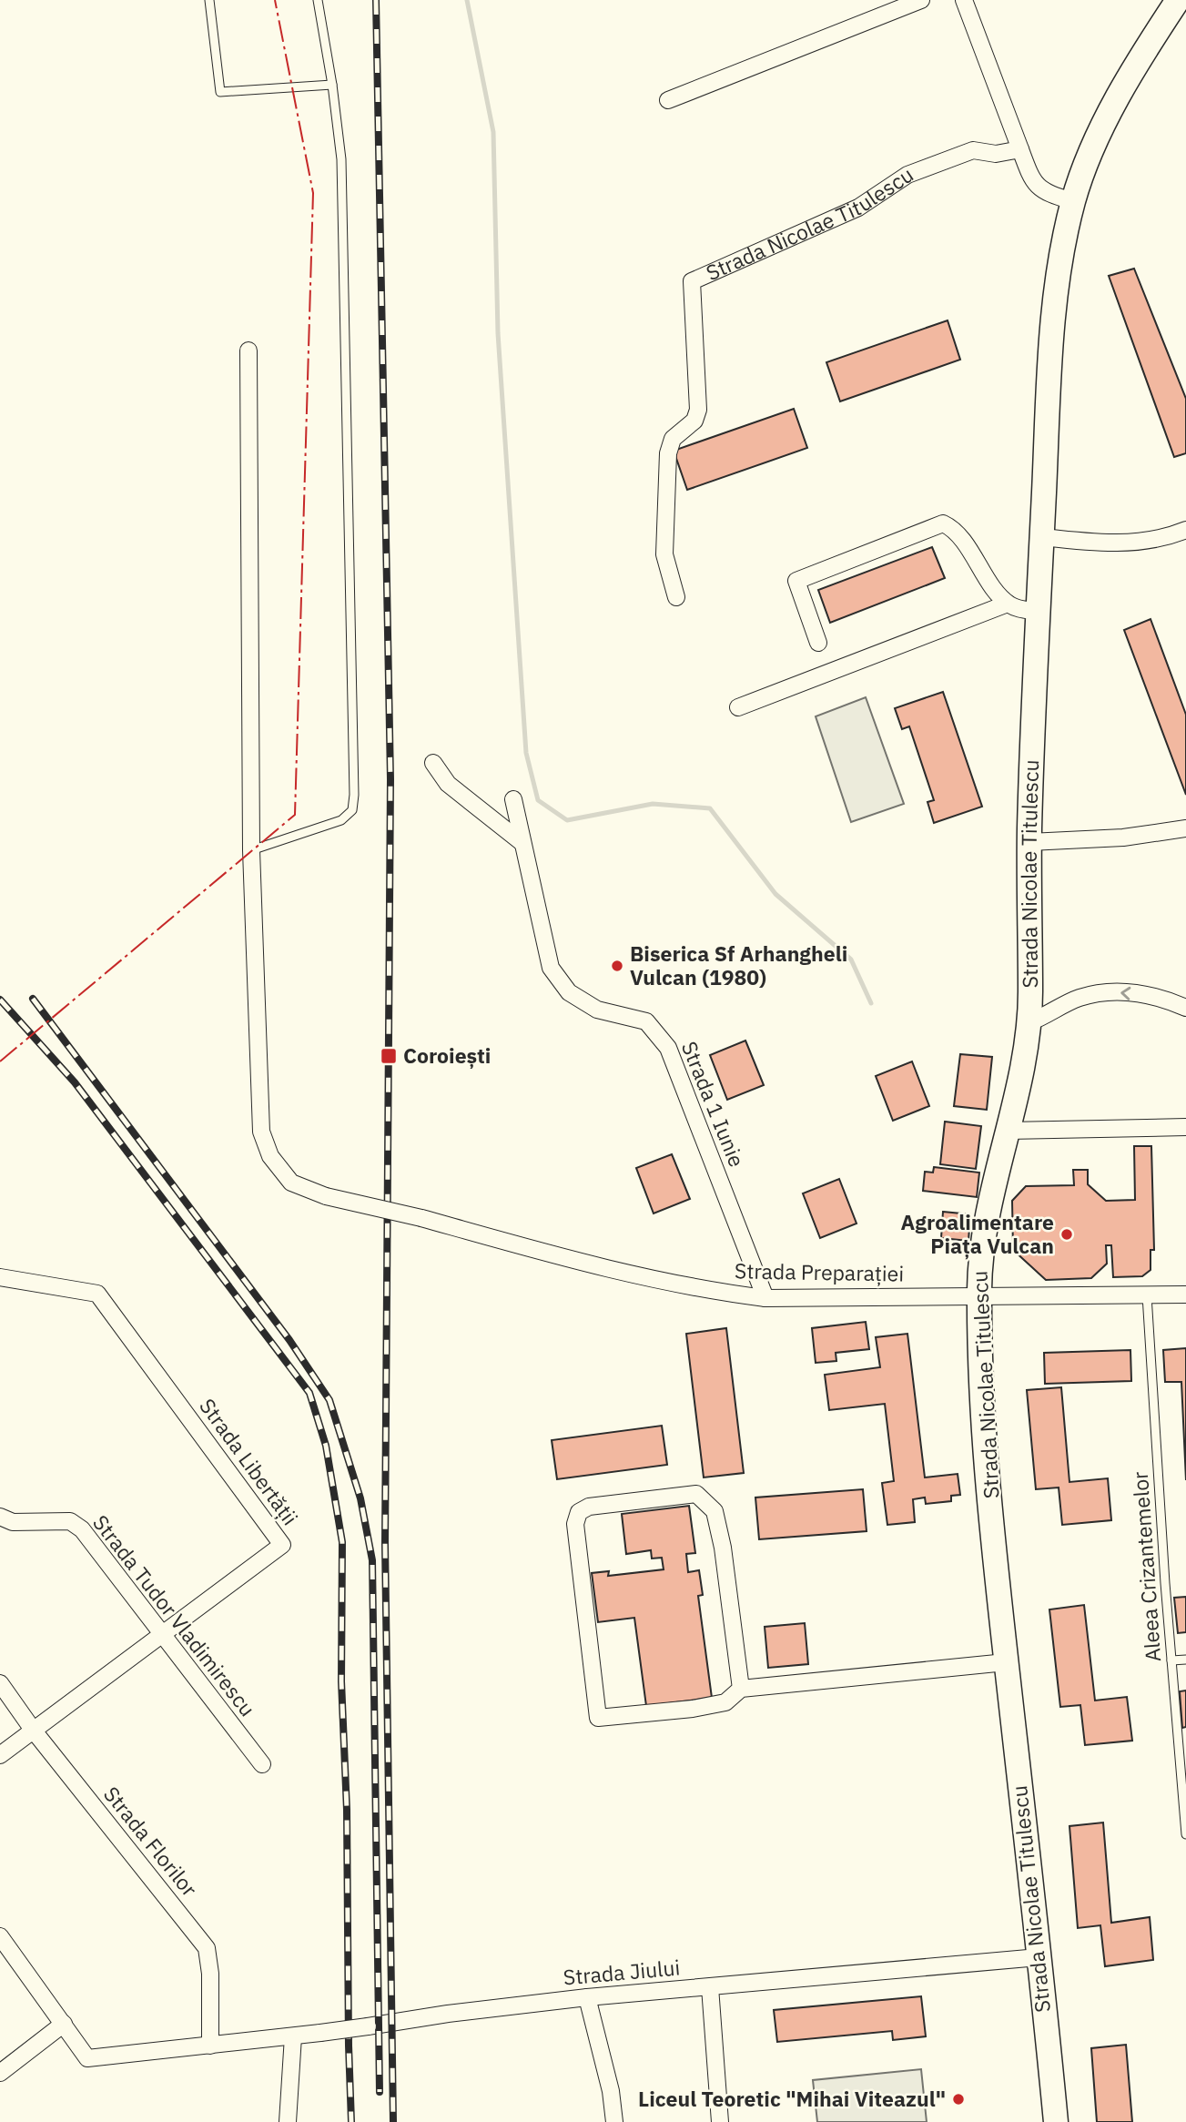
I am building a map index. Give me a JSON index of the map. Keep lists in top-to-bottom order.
{
  "streets": {
    "main road": ["Strada Nicolae Titulescu"],
    "street": [
      "Strada 1 Iunie",
      "Strada Preparației",
      "Strada Libertății",
      "Strada Tudor Vladimirescu",
      "Strada Florilor",
      "Strada Jiului"
    ],
    "lane": ["Aleea Crizantemelor"]
  },
  "crossings": [
    ["Strada Nicolae Titulescu", "Strada Preparației"],
    ["Strada Nicolae Titulescu", "Strada Jiului"],
    ["Strada 1 Iunie", "Strada Preparației"],
    ["Strada Preparației", "Aleea Crizantemelor"],
    ["Strada Libertății", "Strada Tudor Vladimirescu"],
    ["Strada Libertății", "Strada Florilor"],
    ["Strada Florilor", "Strada Jiului"]
  ],
  "places": {
    "other": ["Biserica Sf Arhangheli Vulcan (1980)", "Agroalimentare Piața Vulcan", "Liceul Teoretic \"Mihai Viteazul\""],
    "transit": ["Coroiești"]
  }
}
